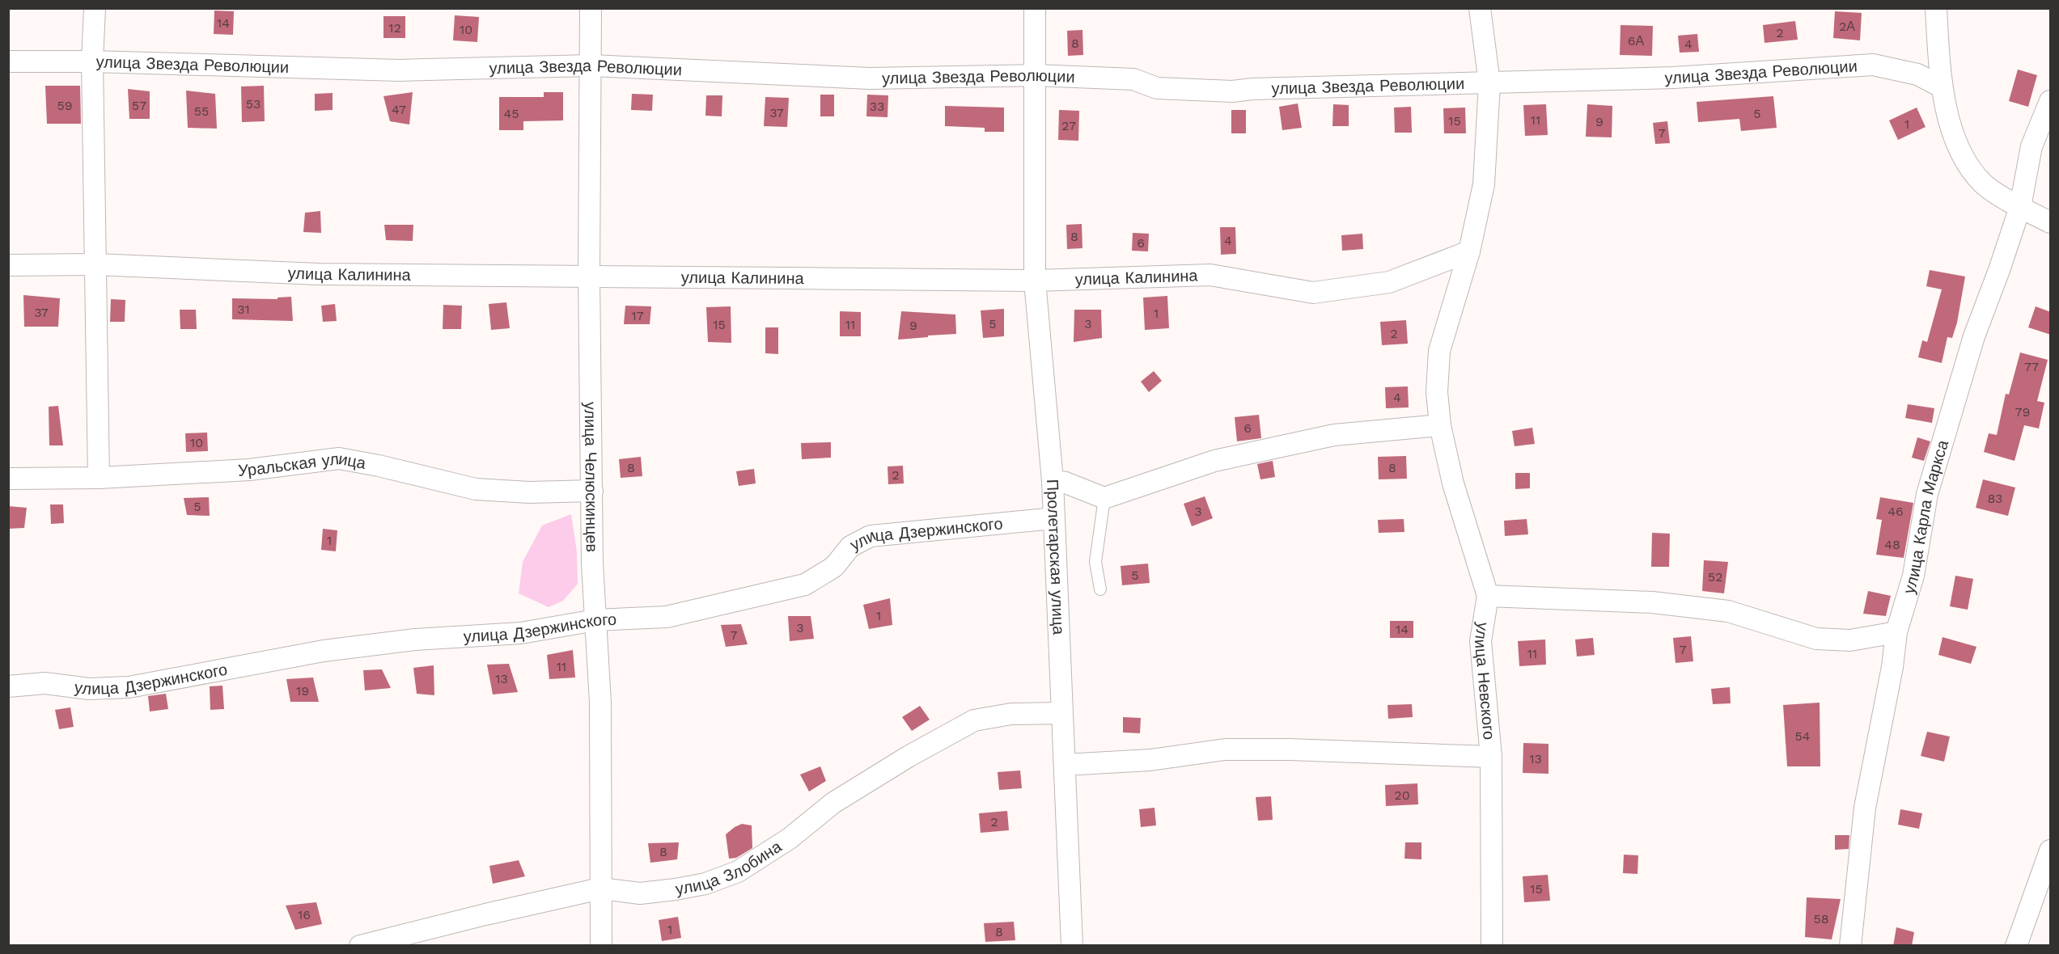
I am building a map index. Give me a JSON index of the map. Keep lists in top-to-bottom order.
{
  "streets": {
    "street": [
      "улица Звезда Революции",
      "улица Калинина",
      "Уральская улица",
      "улица Челюскинцев",
      "улица Карла Маркса",
      "улица Дзержинского",
      "Пролетарская улица",
      "улица Невского",
      "улица Злобина"
    ]
  },
  "crossings": [
    ["улица Звезда Революции", "улица Челюскинцев"],
    ["улица Звезда Революции", "улица Невского"],
    ["улица Калинина", "улица Челюскинцев"],
    ["улица Калинина", "улица Невского"],
    ["Уральская улица", "улица Челюскинцев"],
    ["улица Челюскинцев", "улица Дзержинского"],
    ["улица Челюскинцев", "улица Злобина"],
    ["улица Дзержинского", "Пролетарская улица"],
    ["Пролетарская улица", "улица Злобина"]
  ],
  "house_numbers": [
    "14",
    "2А",
    "12",
    "10",
    "2",
    "6А",
    "8",
    "4",
    "53",
    "59",
    "57",
    "33",
    "47",
    "55",
    "37",
    "45",
    "5",
    "11",
    "15",
    "9",
    "1",
    "27",
    "7",
    "8",
    "4",
    "6",
    "31",
    "37",
    "1",
    "17",
    "5",
    "3",
    "15",
    "11",
    "9",
    "2",
    "77",
    "4",
    "79",
    "6",
    "10",
    "8",
    "8",
    "2",
    "83",
    "5",
    "3",
    "46",
    "1",
    "48",
    "5",
    "52",
    "1",
    "3",
    "14",
    "7",
    "7",
    "11",
    "11",
    "13",
    "19",
    "54",
    "13",
    "20",
    "2",
    "8",
    "15",
    "16",
    "58",
    "1",
    "8"
  ]
}
